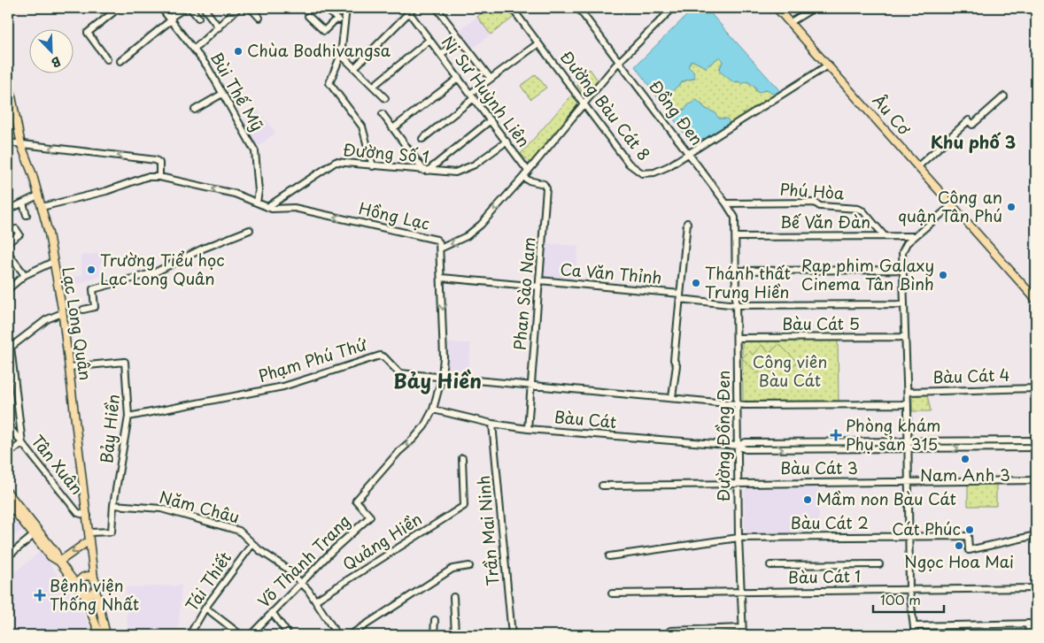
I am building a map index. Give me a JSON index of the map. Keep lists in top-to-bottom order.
{
  "streets": {
    "main road": ["Âu Cơ", "Lạc Long Quân"],
    "street": [
      "Bùi Thế Mỹ",
      "Ni Sư Huỳnh Liên",
      "Đường Bàu Cát 8",
      "Đồng Đen",
      "Đường Số 1",
      "Phú Hòa",
      "Hồng Lạc",
      "Bế Văn Đàn",
      "Ca Văn Thỉnh",
      "Phan Sào Nam",
      "Bàu Cát 5",
      "Phạm Phú Thứ",
      "Bàu Cát 4",
      "Bàu Cát",
      "Bảy Hiền",
      "Đường Đồng Đen",
      "Tân Xuân",
      "Bàu Cát 3",
      "Năm Châu",
      "Bàu Cát 2",
      "Trần Mai Ninh",
      "Quảng Hiền",
      "Võ Thành Trang",
      "Bàu Cát 1",
      "Tái Thiết"
    ]
  },
  "crossings": [
    ["Bùi Thế Mỹ", "Hồng Lạc"],
    ["Ni Sư Huỳnh Liên", "Đường Số 1"],
    ["Ni Sư Huỳnh Liên", "Hồng Lạc"],
    ["Đường Bàu Cát 8", "Đồng Đen"],
    ["Đường Bàu Cát 8", "Âu Cơ"],
    ["Đường Bàu Cát 8", "Hồng Lạc"],
    ["Đồng Đen", "Phú Hòa"],
    ["Đồng Đen", "Hồng Lạc"],
    ["Đồng Đen", "Bế Văn Đàn"],
    ["Đồng Đen", "Đường Đồng Đen"],
    ["Đường Số 1", "Hồng Lạc"],
    ["Phú Hòa", "Bế Văn Đàn"],
    ["Hồng Lạc", "Phan Sào Nam"],
    ["Hồng Lạc", "Võ Thành Trang"],
    ["Bế Văn Đàn", "Đường Đồng Đen"],
    ["Ca Văn Thỉnh", "Phan Sào Nam"],
    ["Ca Văn Thỉnh", "Đường Đồng Đen"],
    ["Ca Văn Thỉnh", "Võ Thành Trang"],
    ["Phan Sào Nam", "Phạm Phú Thứ"],
    ["Phan Sào Nam", "Bàu Cát"],
    ["Lạc Long Quân", "Bảy Hiền"],
    ["Lạc Long Quân", "Tân Xuân"],
    ["Bàu Cát 5", "Đường Đồng Đen"],
    ["Phạm Phú Thứ", "Bảy Hiền"],
    ["Phạm Phú Thứ", "Đường Đồng Đen"],
    ["Phạm Phú Thứ", "Võ Thành Trang"],
    ["Bàu Cát", "Đường Đồng Đen"],
    ["Bàu Cát", "Trần Mai Ninh"],
    ["Bàu Cát", "Võ Thành Trang"],
    ["Bảy Hiền", "Năm Châu"],
    ["Đường Đồng Đen", "Bàu Cát 3"],
    ["Đường Đồng Đen", "Bàu Cát 2"],
    ["Đường Đồng Đen", "Bàu Cát 1"],
    ["Năm Châu", "Quảng Hiền"],
    ["Năm Châu", "Võ Thành Trang"],
    ["Năm Châu", "Tái Thiết"]
  ],
  "one_way": ["Hồng Lạc", "Võ Thành Trang"],
  "districts": ["Khu phố 3", "Bảy Hiền"],
  "parks": ["Công viên Bàu Cát"],
  "places": {
    "other": [
      "Chùa Bodhivangsa",
      "Công an quận Tân Phú",
      "Trường Tiểu học Lạc Long Quân",
      "Rạp phim Galaxy Cinema Tân Bình",
      "Thánh thất Trung Hiền",
      "Nam Anh 3",
      "Mầm non Bàu Cát",
      "Cát Phúc",
      "Ngọc Hoa Mai"
    ],
    "health": ["Phòng khám Phụ sản 315", "Bệnh viện Thống Nhất"]
  },
  "scale_bar": "100 m",
  "north": "bottom right"
}
